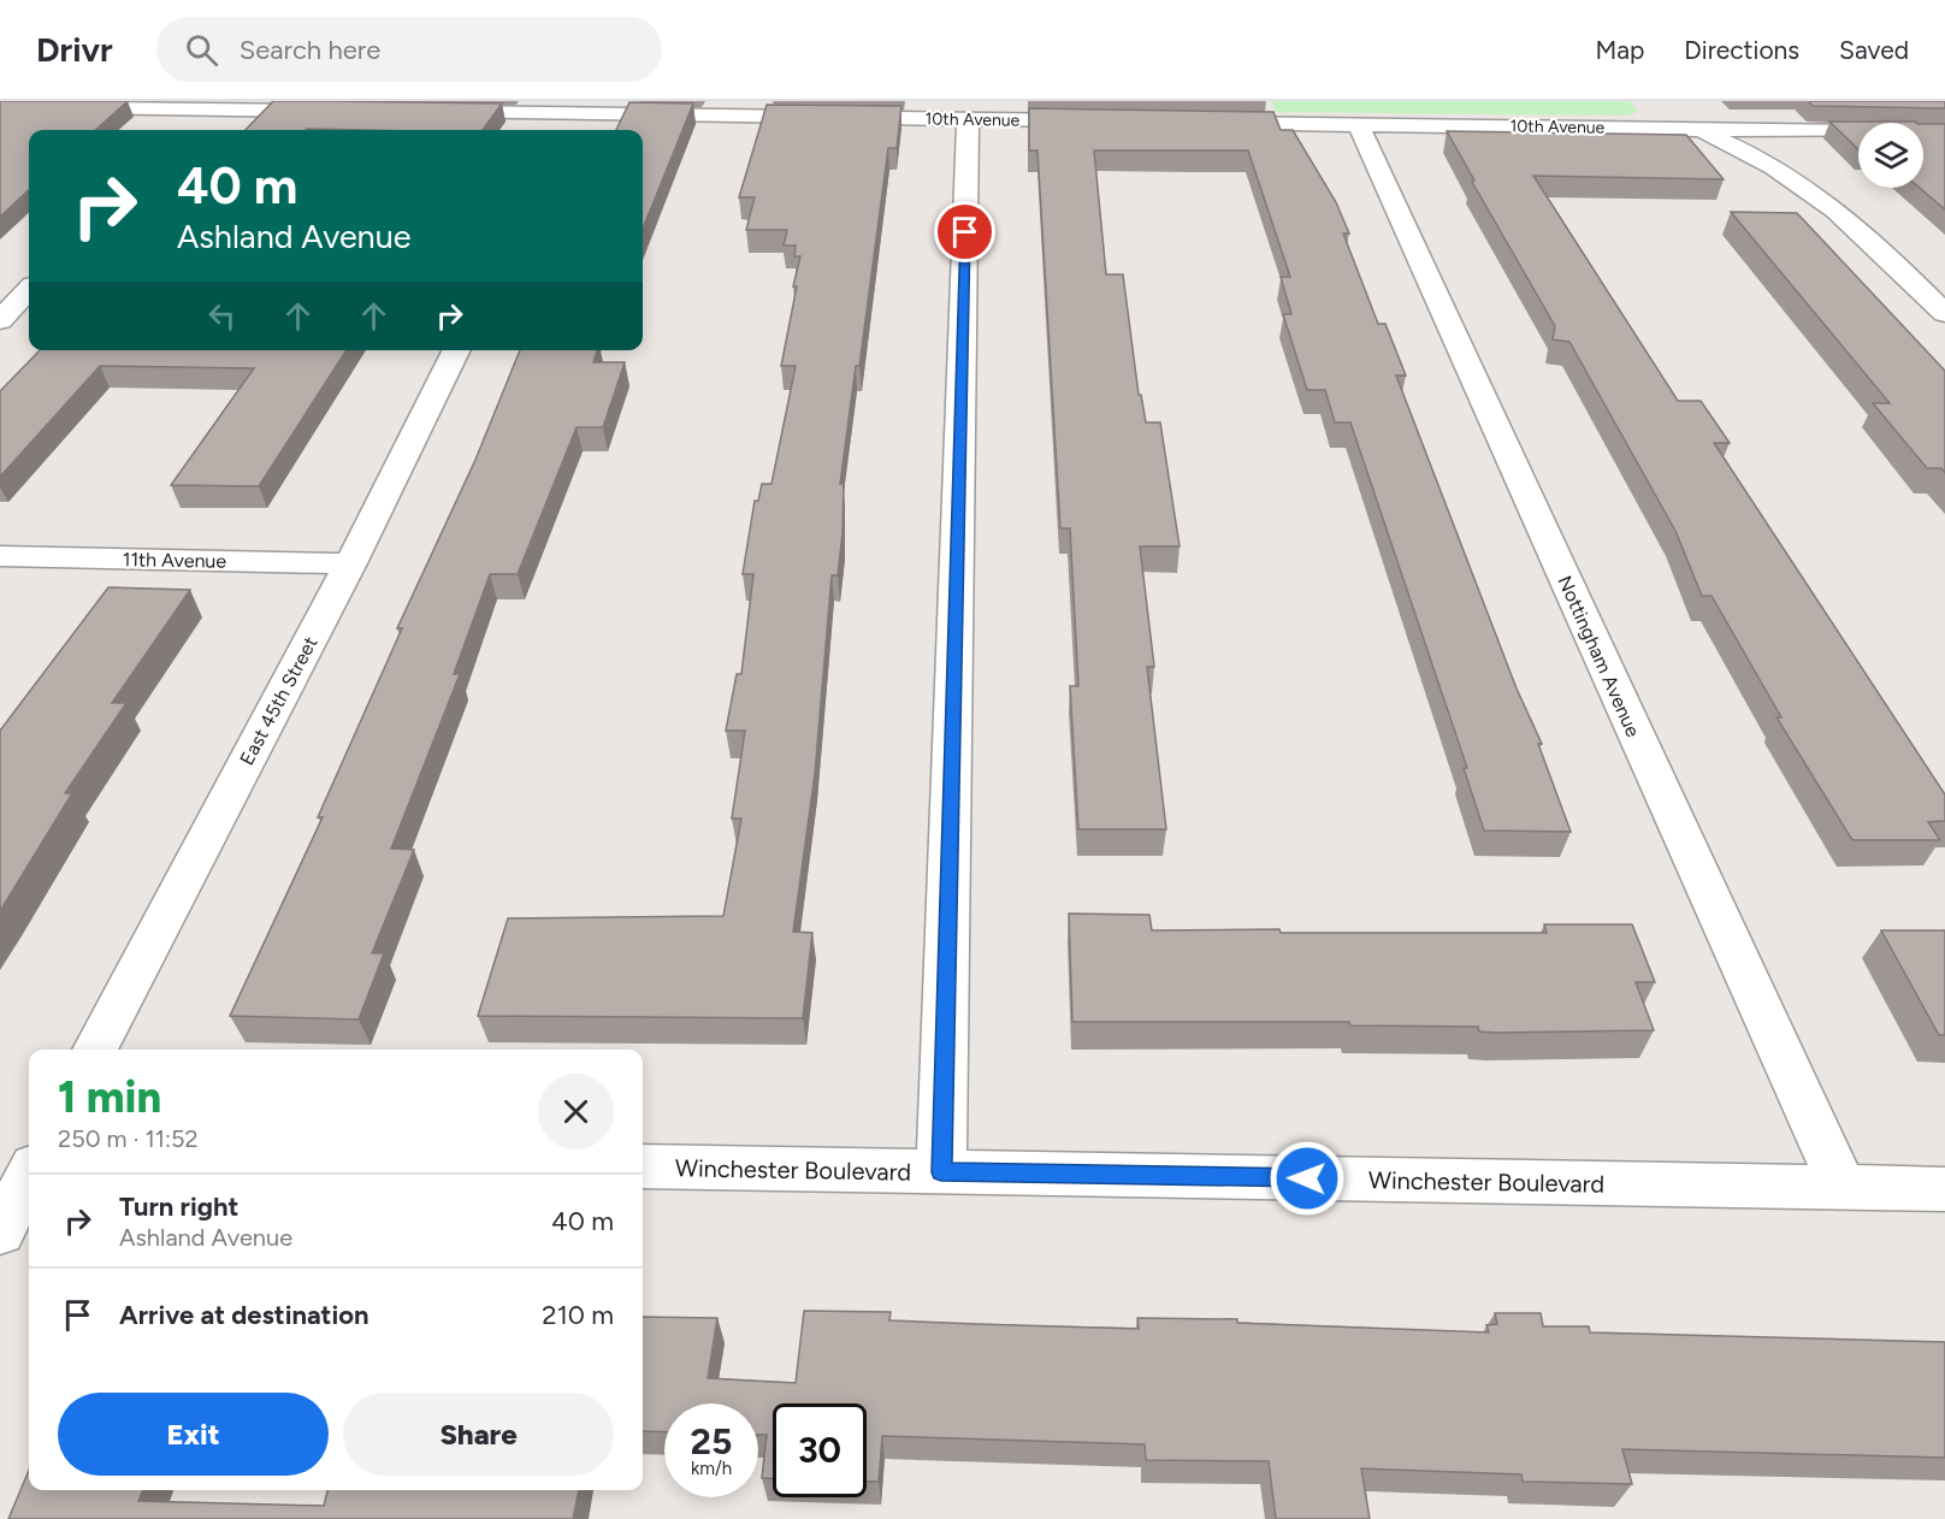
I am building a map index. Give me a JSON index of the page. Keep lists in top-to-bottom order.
{
  "streets": {
    "street": [
      "10th Avenue",
      "11th Avenue",
      "Nottingham Avenue",
      "East 45th Street",
      "Winchester Boulevard"
    ]
  },
  "crossings": [
    ["10th Avenue", "Nottingham Avenue"],
    ["11th Avenue", "East 45th Street"],
    ["Nottingham Avenue", "Winchester Boulevard"]
  ],
  "page": {
    "header": "Drivr",
    "search": "Search here",
    "nav": ["Map", "Directions", "Saved"],
    "turn": ["40 m", "Ashland Avenue"],
    "heading": ["1 min", "250 m · 11:52"],
    "list": [
      {
        "name": "Turn right",
        "note": "Ashland Avenue",
        "value": "40 m"
      },
      {
        "name": "Arrive at destination",
        "value": "210 m"
      }
    ],
    "buttons": ["Exit", "Share"],
    "speed": "25 km/h",
    "limit": "30"
  }
}
